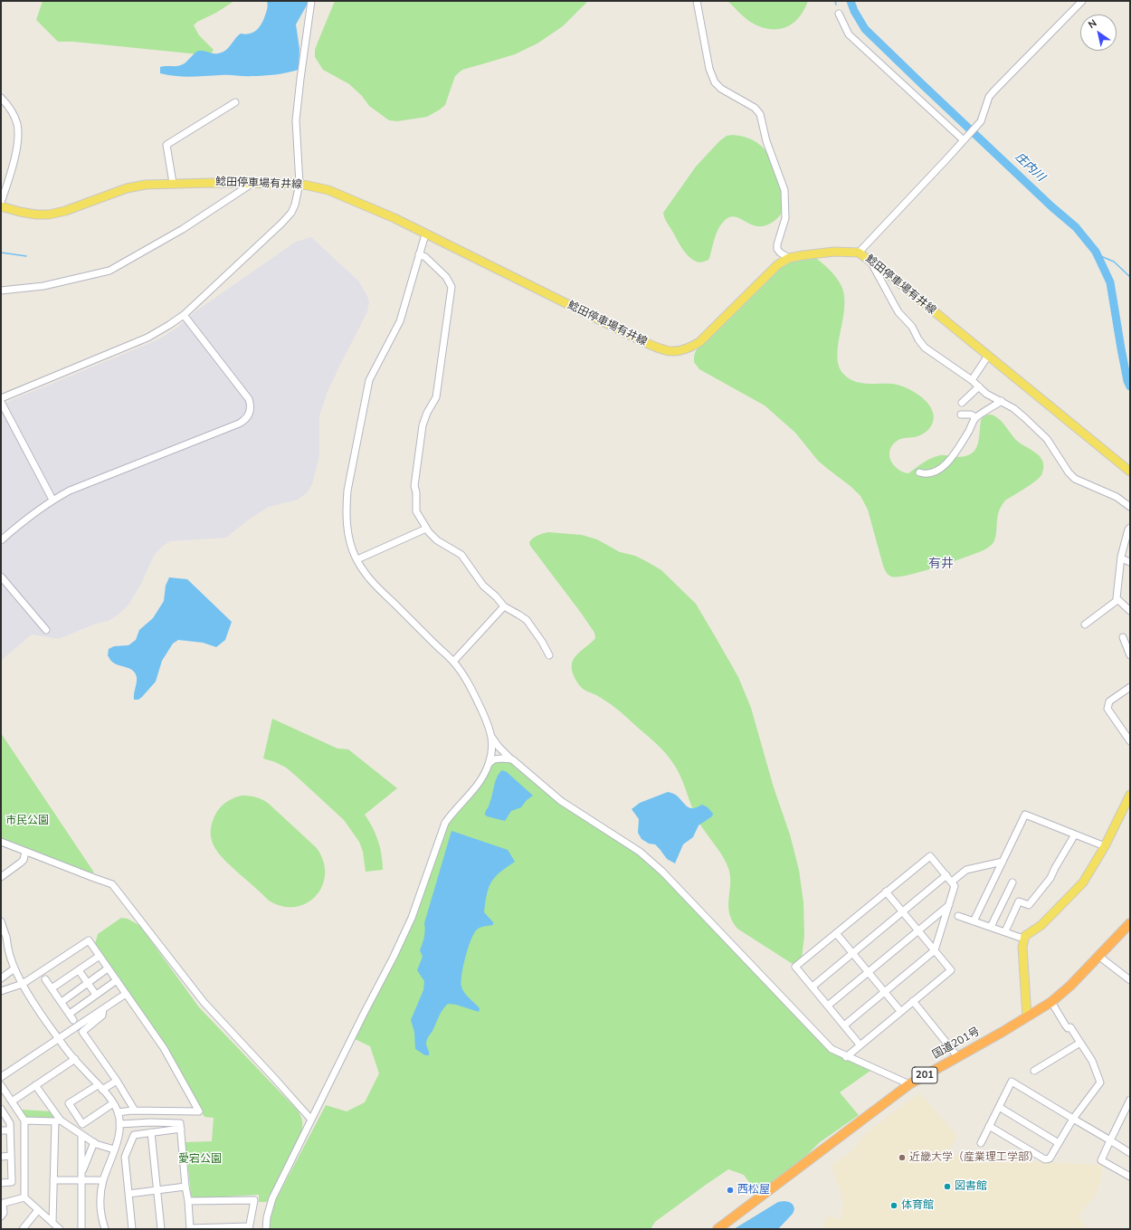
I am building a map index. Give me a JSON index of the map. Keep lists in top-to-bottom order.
{
  "streets": {
    "highway": ["国道201号", "201"],
    "main road": ["鯰田停車場有井線"]
  },
  "districts": ["有井"],
  "water": ["庄内川"],
  "parks": ["市民公園", "愛宕公園"],
  "places": [
    "近畿大学（産業理工学部）",
    "図書館",
    "西松屋",
    "体育館"
  ],
  "north": "top left"
}
